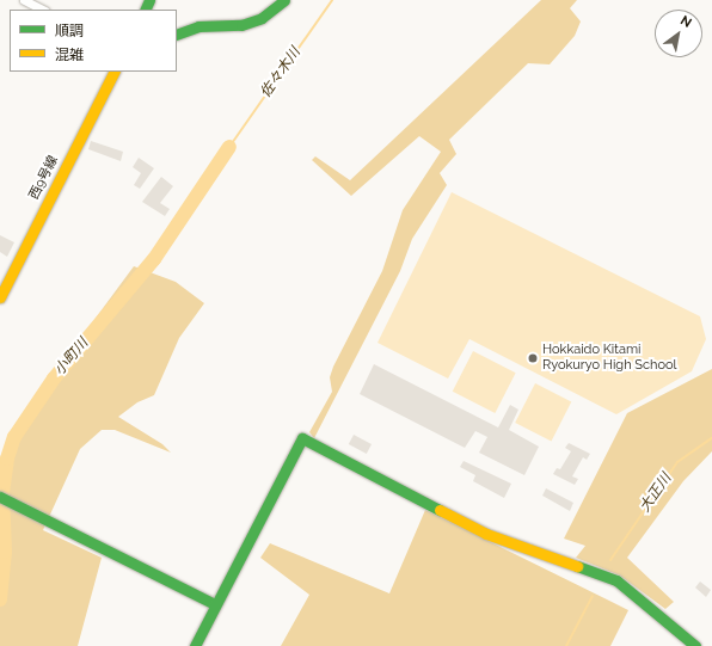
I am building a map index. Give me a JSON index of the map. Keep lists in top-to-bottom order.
{
  "streets": {
    "street": ["西9号線"]
  },
  "water": ["佐々木川", "小町川", "大正川"],
  "places": ["Hokkaido Kitami Ryokuryo High School"],
  "legend": ["順調", "混雑"],
  "north": "top right"
}
